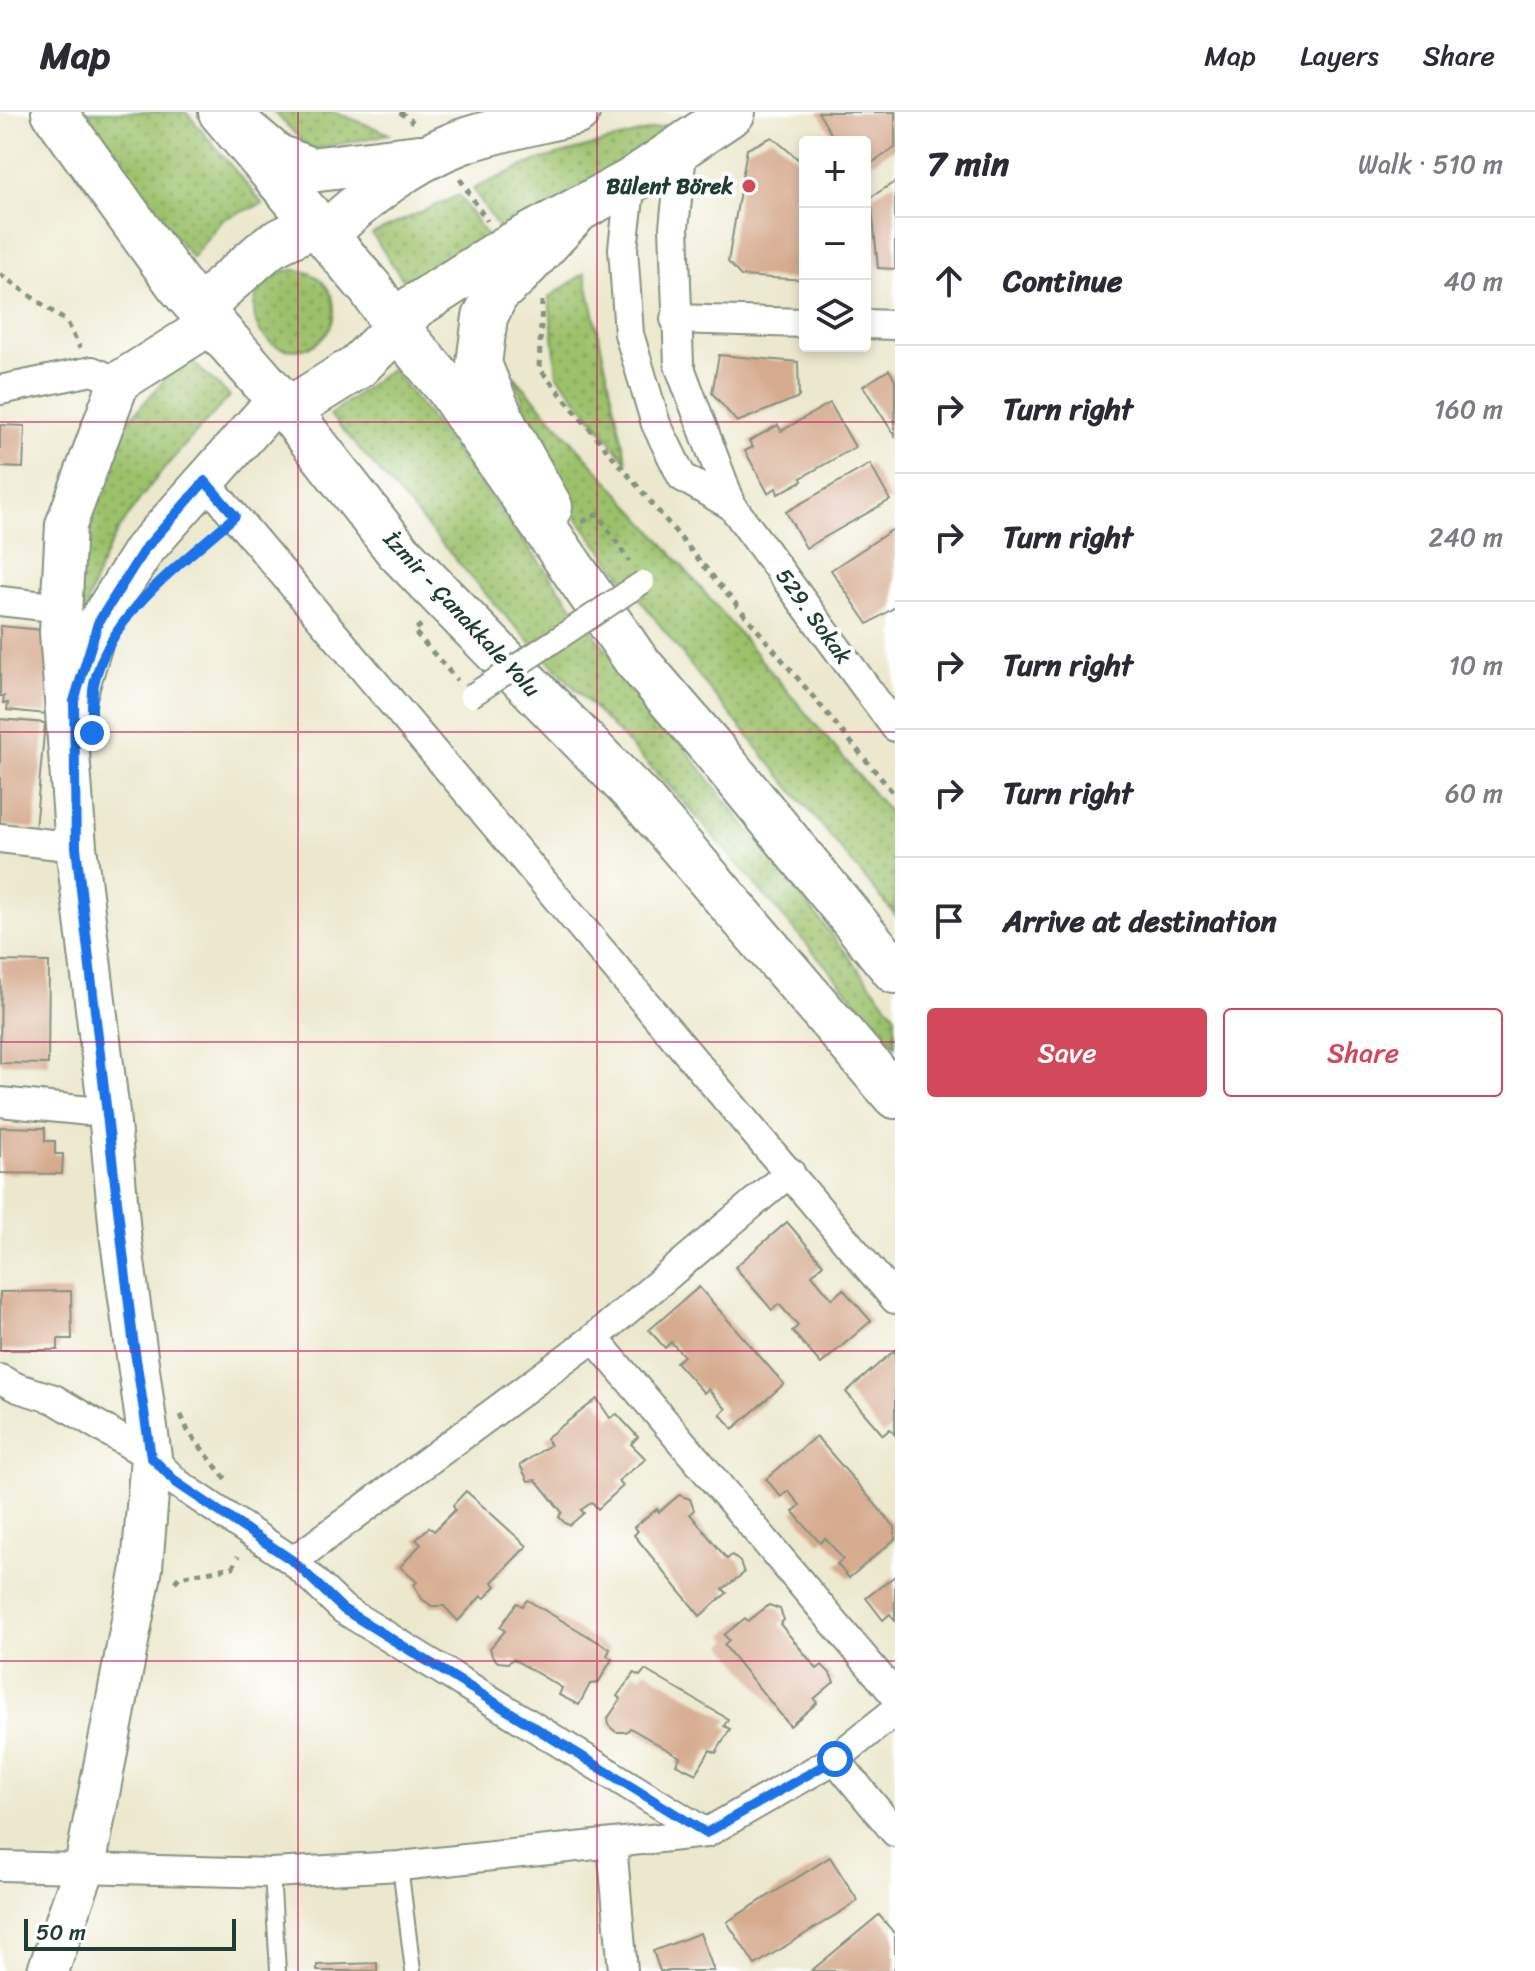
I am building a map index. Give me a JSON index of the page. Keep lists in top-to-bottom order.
{
  "streets": {
    "main road": ["İzmir - Çanakkale Yolu"],
    "street": ["529. Sokak"]
  },
  "places": ["Bülent Börek"],
  "scale_bar": "50 m",
  "page": {
    "header": "Map",
    "nav": ["Map", "Layers", "Share"],
    "heading": ["7 min", "Walk · 510 m"],
    "map_buttons": ["+", "−"],
    "list": [
      ["Continue", "40 m"],
      ["Turn right", "160 m"],
      ["Turn right", "240 m"],
      ["Turn right", "10 m"],
      ["Turn right", "60 m"],
      "Arrive at destination"
    ],
    "buttons": ["Save", "Share"],
    "scale": "50 m"
  }
}
